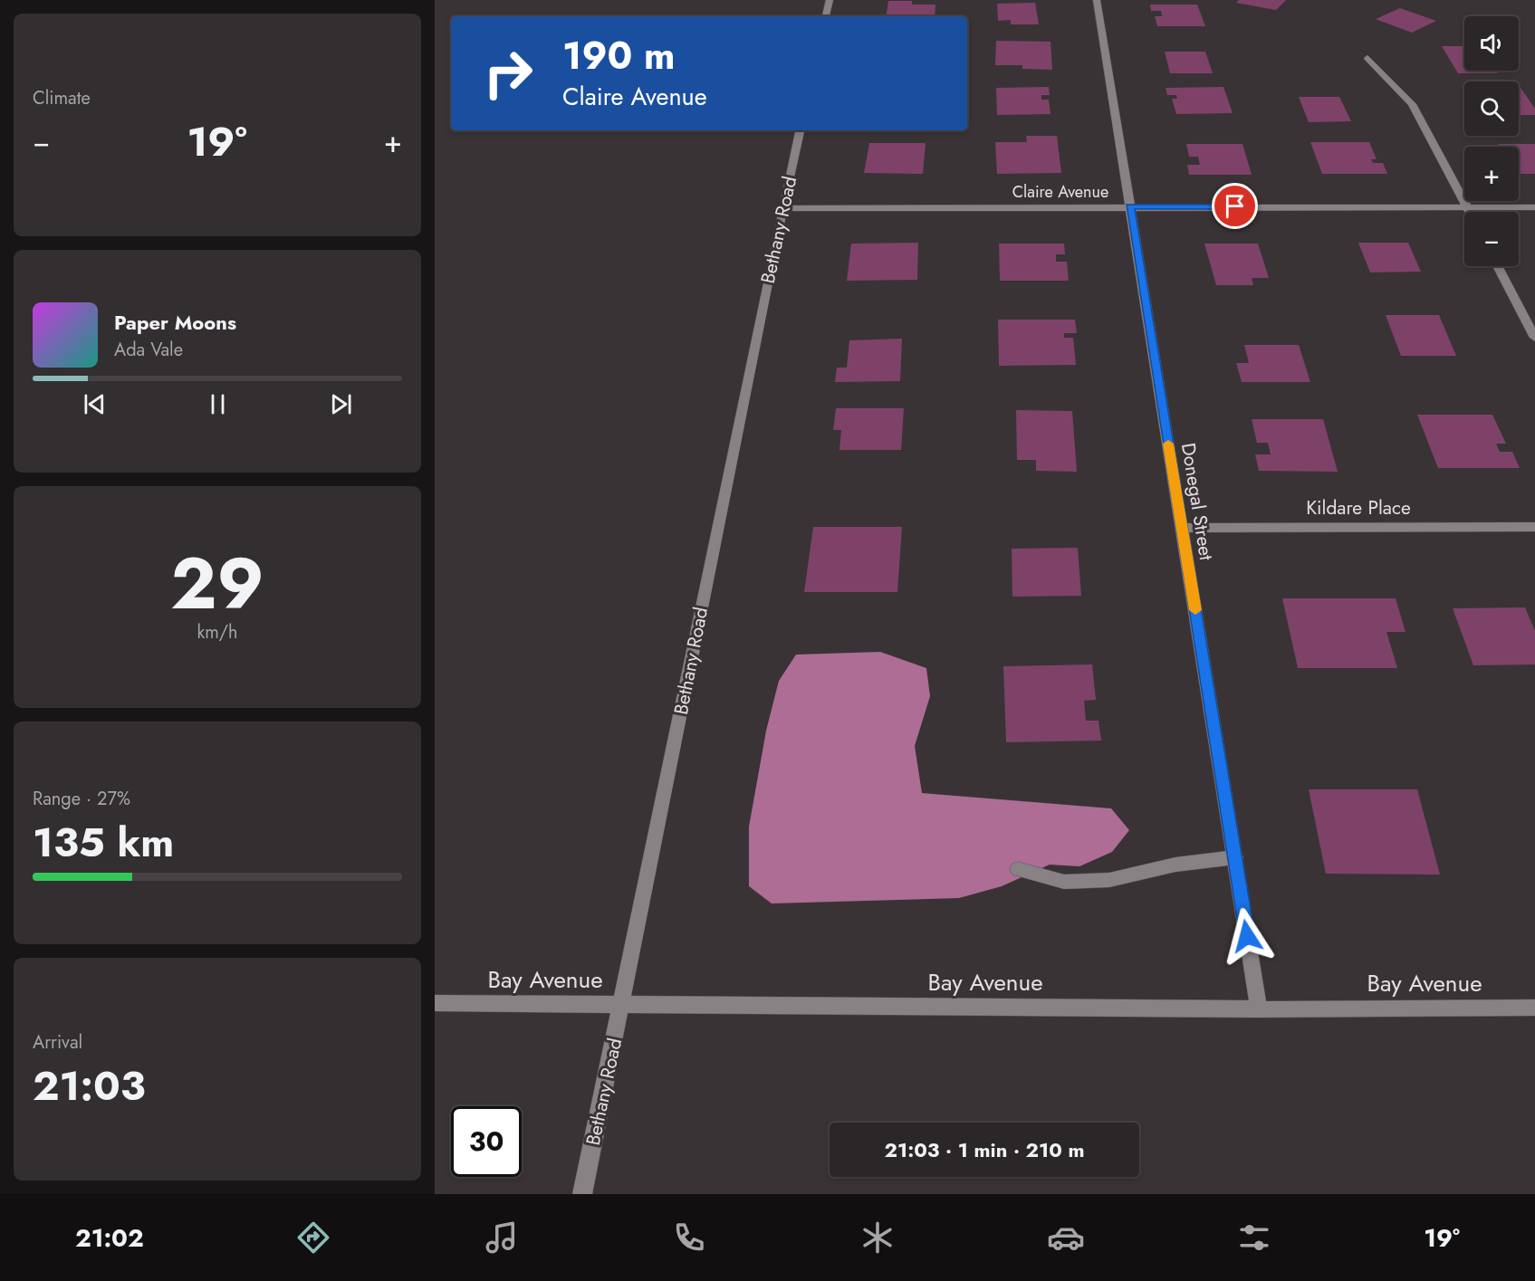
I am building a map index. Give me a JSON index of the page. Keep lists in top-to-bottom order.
{
  "streets": {
    "street": [
      "Claire Avenue",
      "Bethany Road",
      "Donegal Street",
      "Kildare Place",
      "Bay Avenue"
    ]
  },
  "crossings": [
    ["Claire Avenue", "Bethany Road"],
    ["Claire Avenue", "Donegal Street"],
    ["Bethany Road", "Bay Avenue"],
    ["Donegal Street", "Kildare Place"],
    ["Donegal Street", "Bay Avenue"]
  ],
  "page": {
    "tile": [
      "Climate",
      ["29", "km/h"],
      ["Range · 27%", "135 km"],
      ["Arrival", "21:03"]
    ],
    "map_buttons": ["+", "−"],
    "turn": ["190 m", "Claire Avenue"],
    "heat": ["−", "19°", "+"],
    "song": ["Paper Moons", "Ada Vale"],
    "limit": "30",
    "trip": "21:03 · 1 min · 210 m",
    "tabs": ["21:02", "19°"]
  }
}
